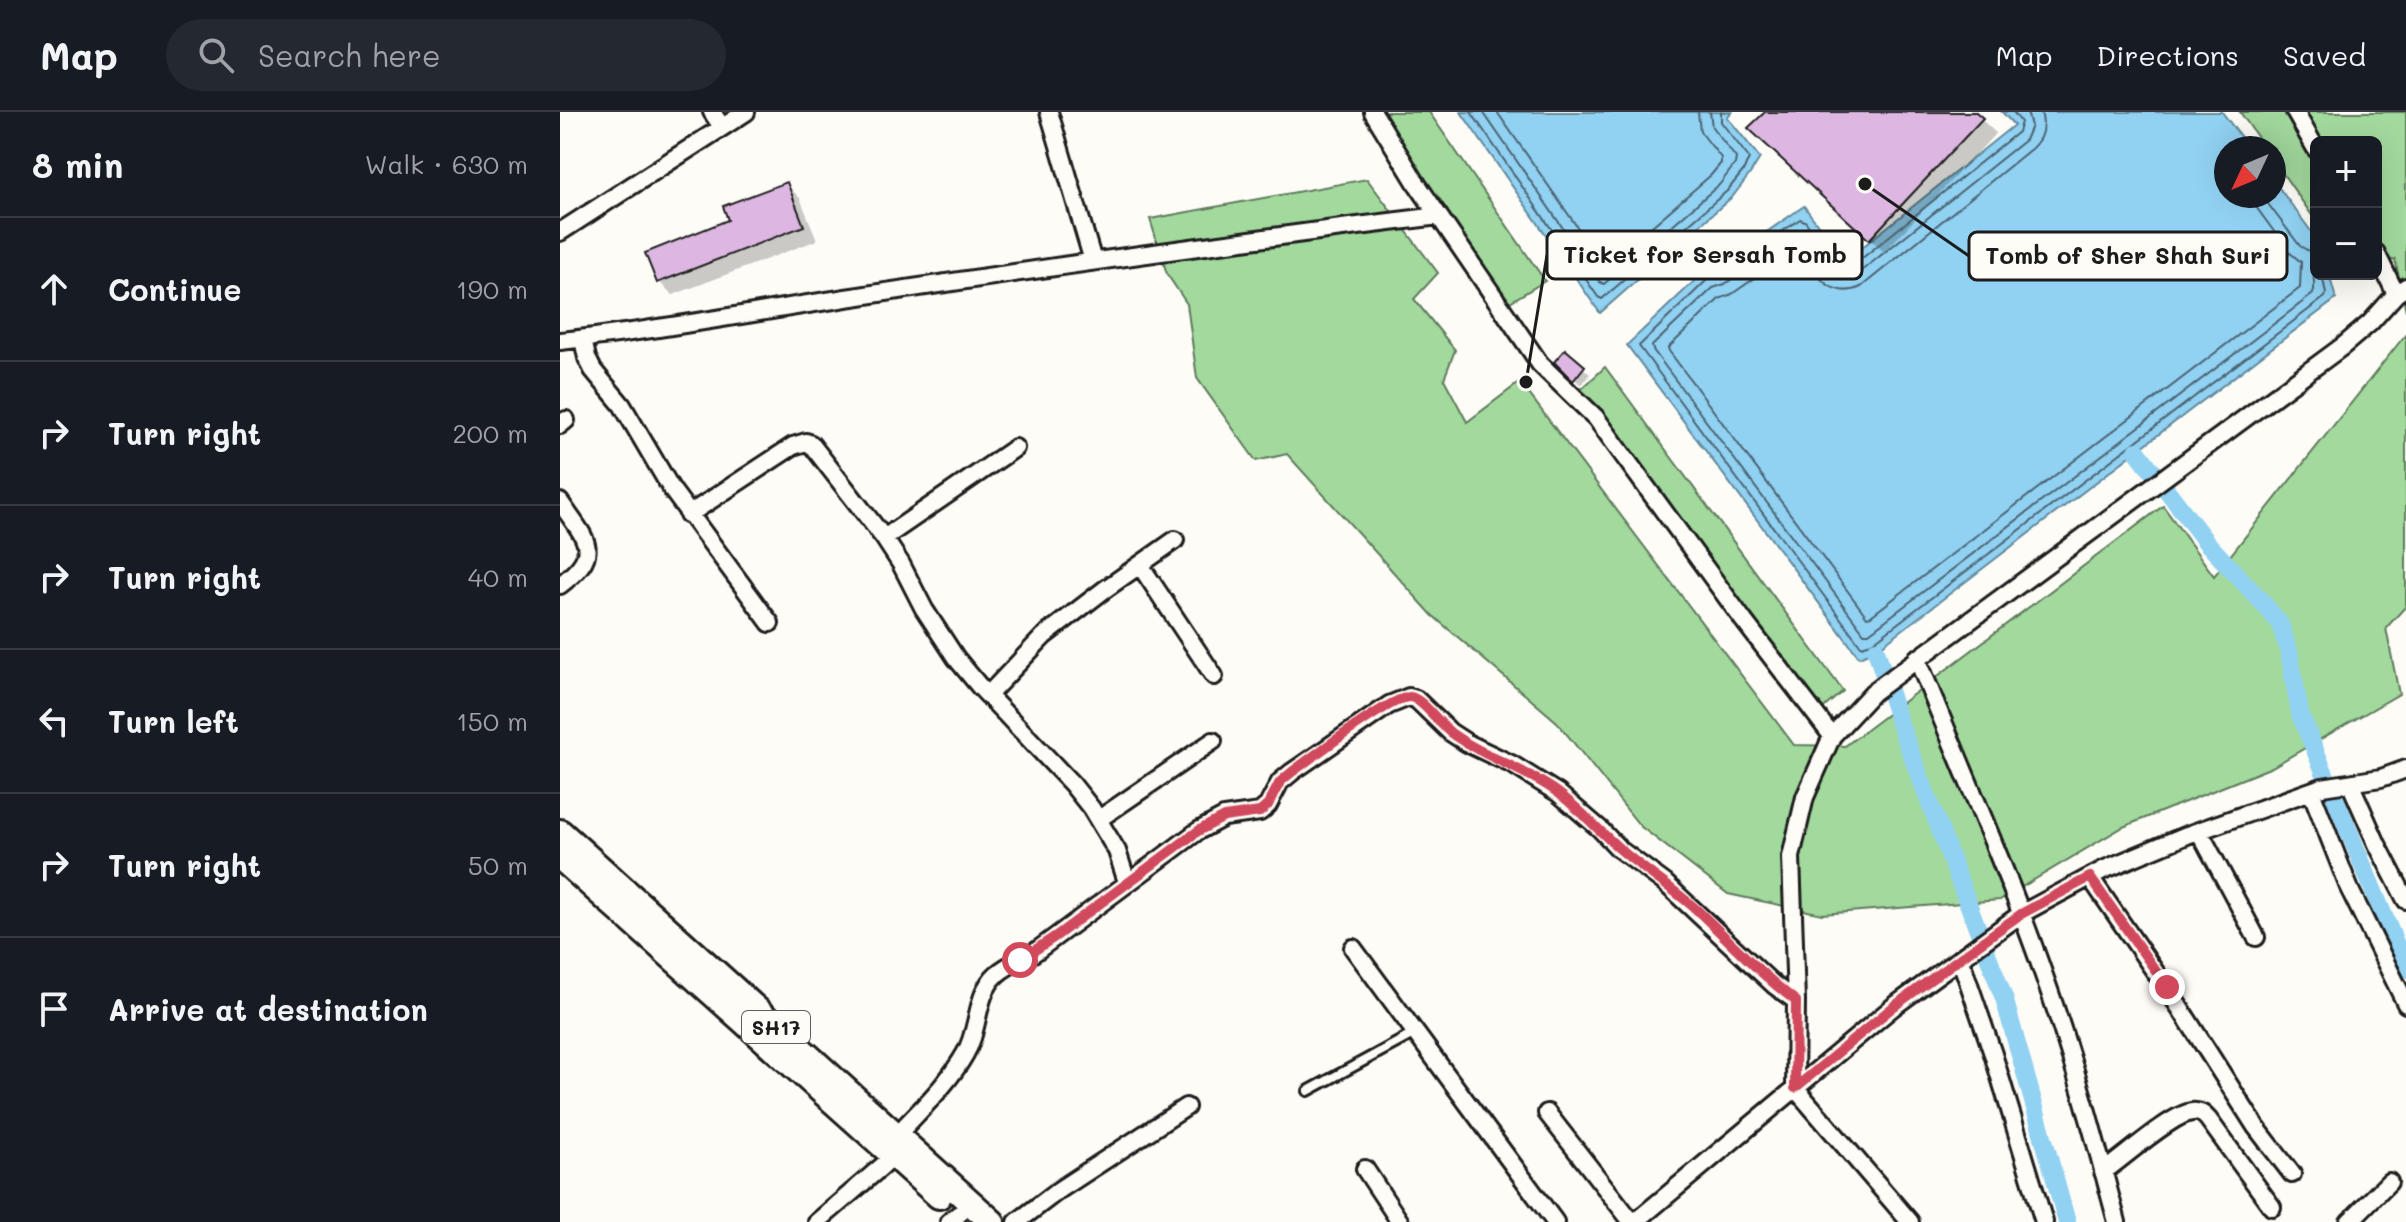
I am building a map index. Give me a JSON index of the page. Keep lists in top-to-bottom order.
{
  "streets": {
    "main road": ["SH17"]
  },
  "places": ["Tomb of Sher Shah Suri", "Ticket for Sersah Tomb"],
  "north": "bottom left",
  "page": {
    "header": "Map",
    "search": "Search here",
    "nav": ["Map", "Directions", "Saved"],
    "heading": ["8 min", "Walk · 630 m"],
    "map_buttons": ["+", "−"],
    "list": [
      ["Continue", "190 m"],
      ["Turn right", "200 m"],
      ["Turn right", "40 m"],
      ["Turn left", "150 m"],
      ["Turn right", "50 m"],
      "Arrive at destination"
    ]
  }
}
